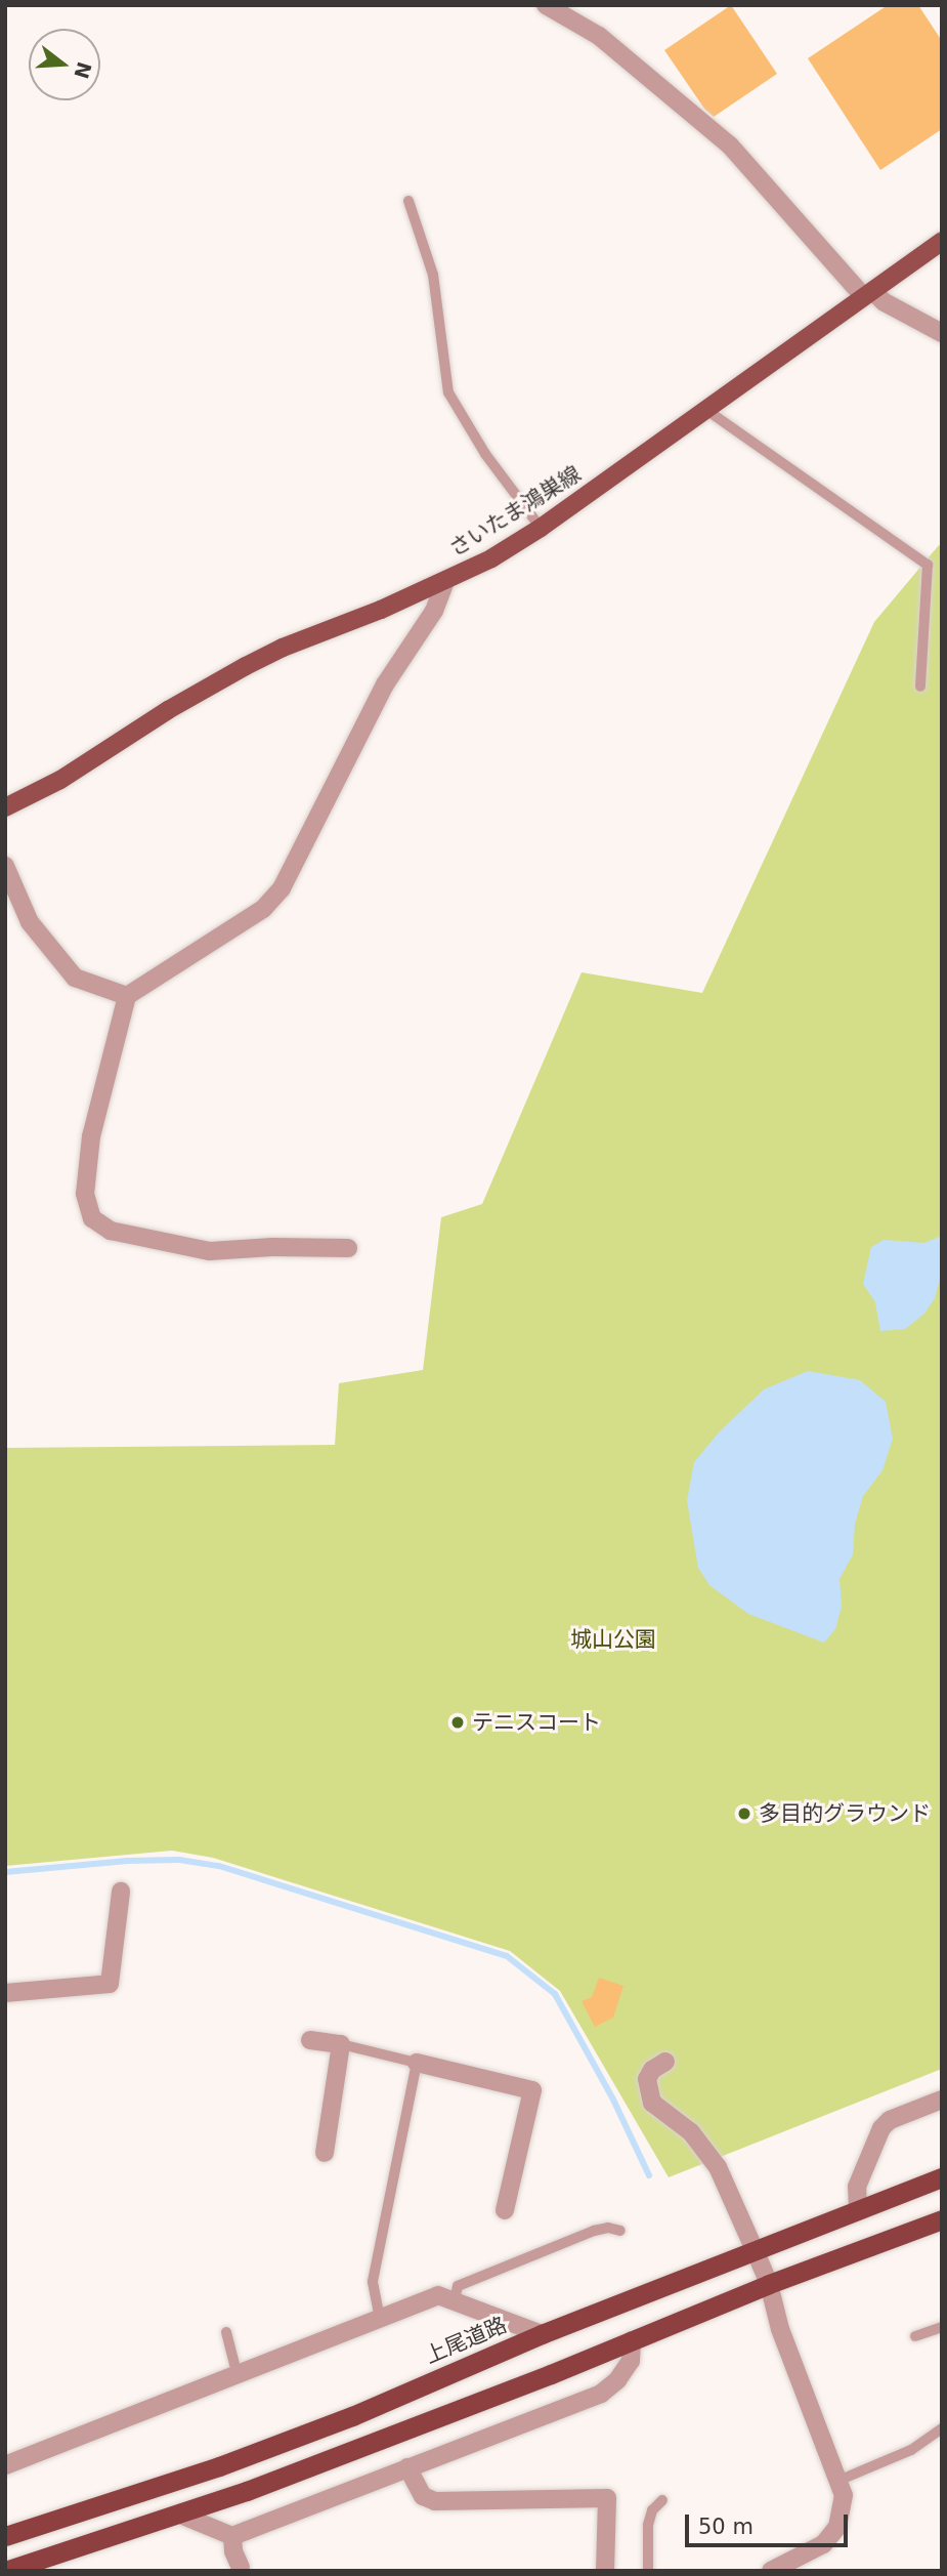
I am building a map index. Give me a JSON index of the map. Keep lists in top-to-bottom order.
{
  "streets": {
    "highway": ["上尾道路"],
    "main road": ["さいたま鴻巣線"]
  },
  "parks": ["城山公園"],
  "places": ["テニスコート", "多目的グラウンド"],
  "scale_bar": "50 m",
  "north": "right"
}
